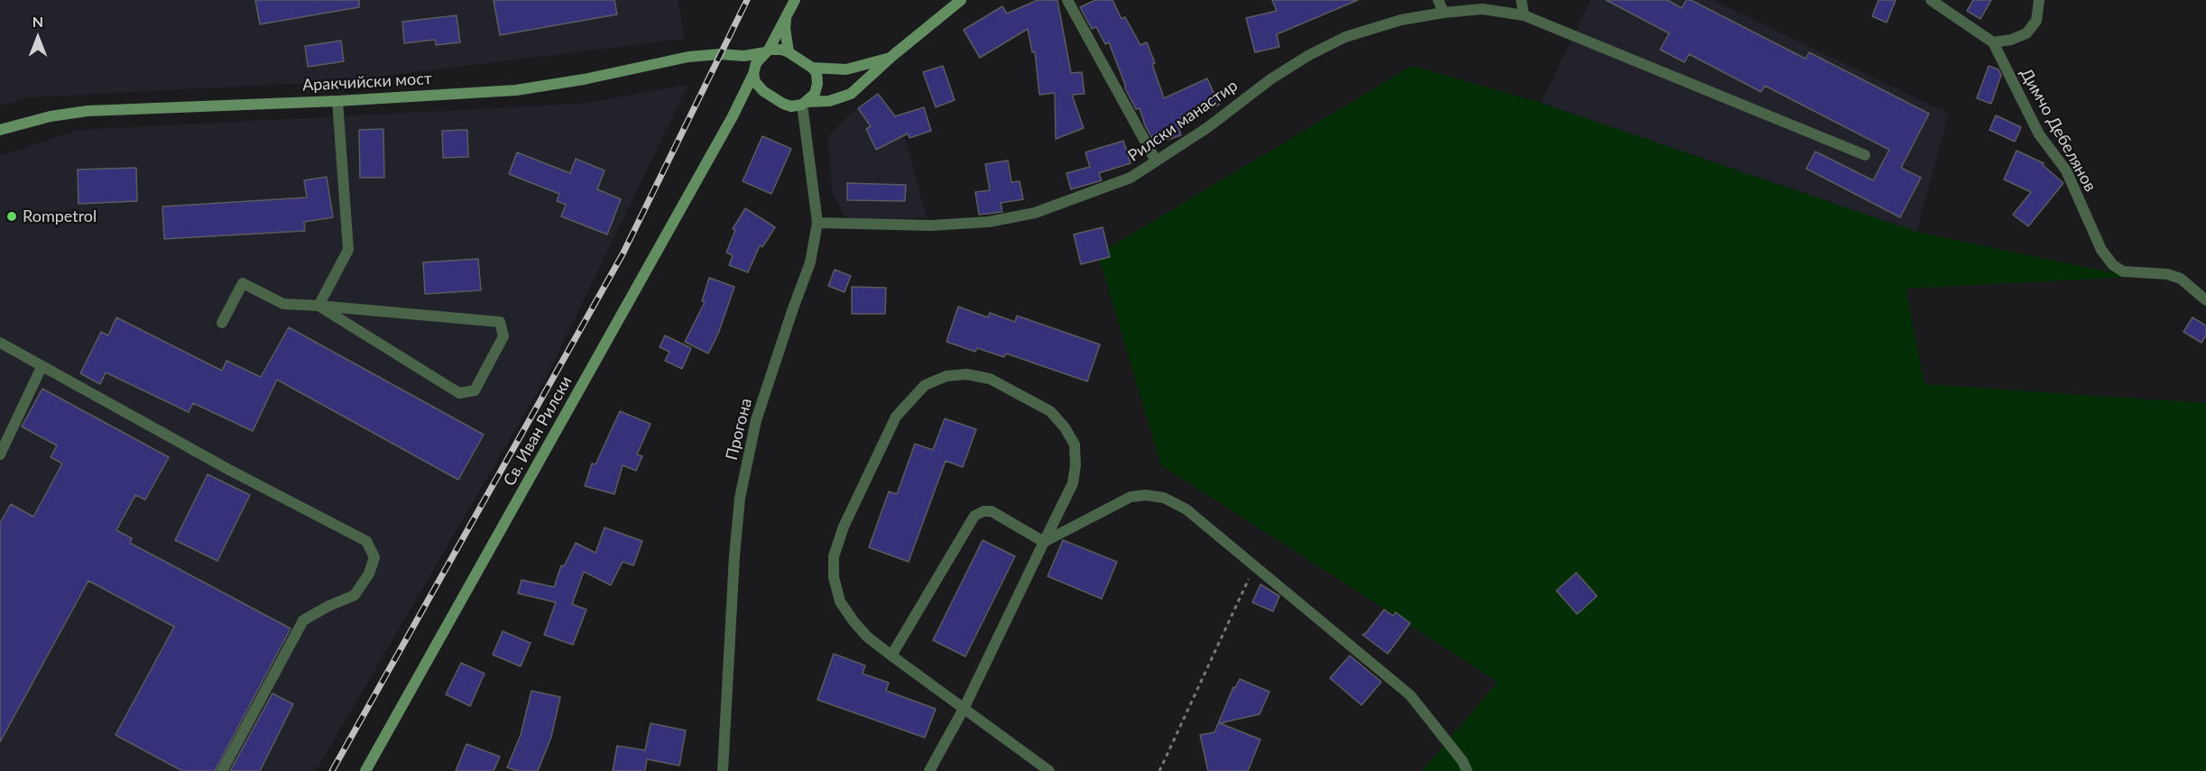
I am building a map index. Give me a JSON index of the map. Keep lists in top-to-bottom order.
{
  "streets": {
    "street": [
      "Аракчийски мост",
      "Рилски манастир",
      "Димчо Дебелянов",
      "Прогона",
      "Св. Иван Рилски"
    ]
  },
  "crossings": [
    ["Аракчийски мост", "Прогона"],
    ["Аракчийски мост", "Св. Иван Рилски"],
    ["Рилски манастир", "Прогона"],
    ["Прогона", "Св. Иван Рилски"]
  ],
  "places": ["Rompetrol"],
  "north": "top"
}
